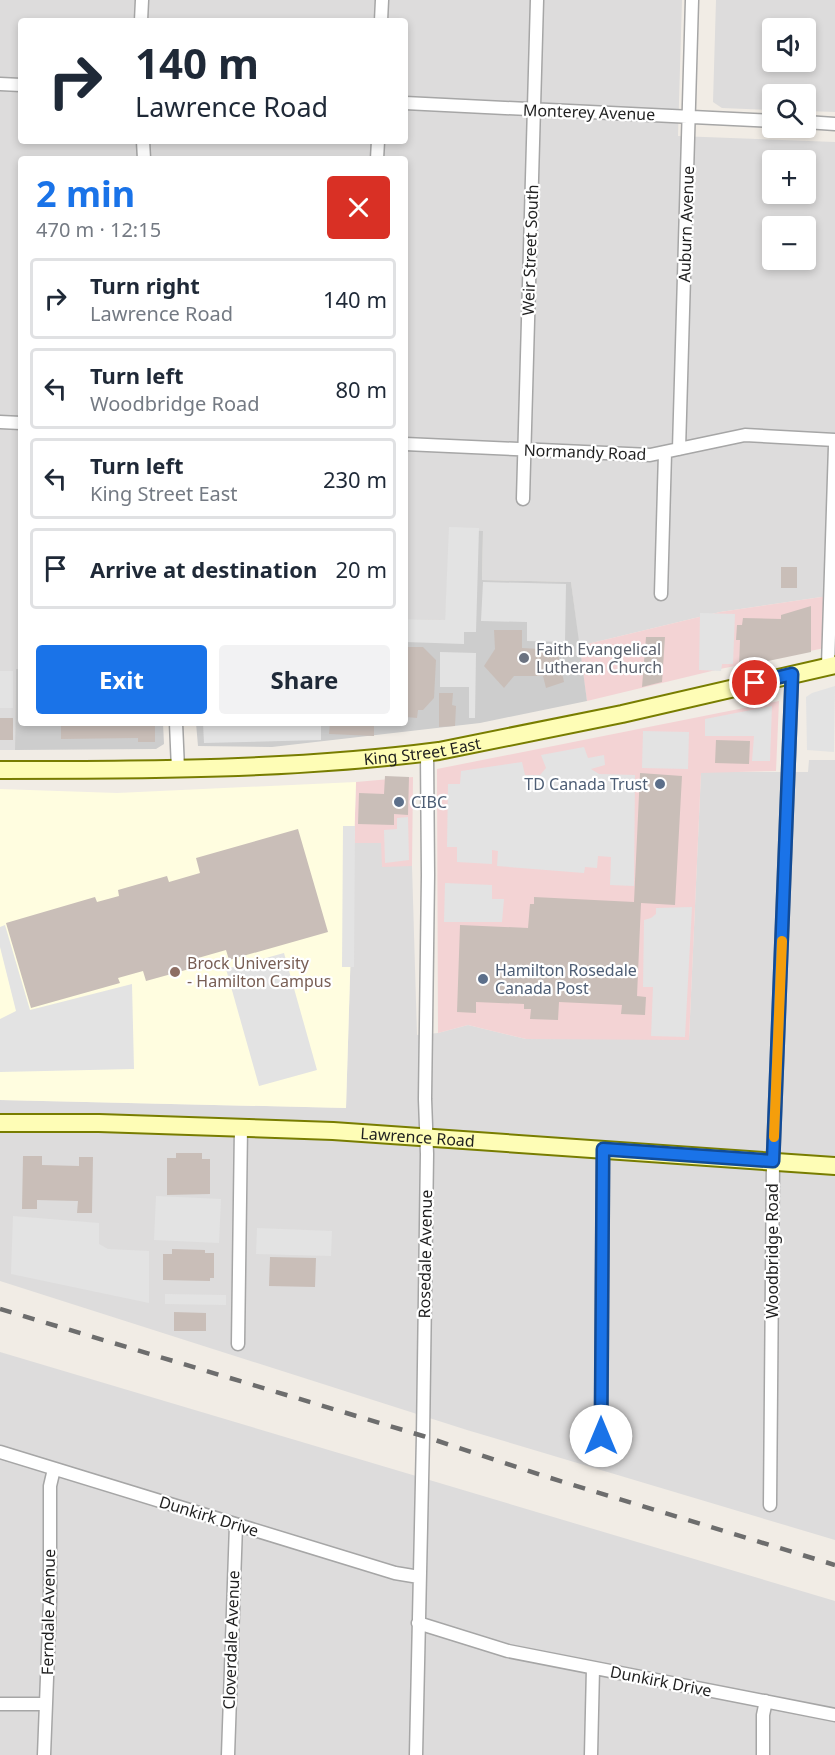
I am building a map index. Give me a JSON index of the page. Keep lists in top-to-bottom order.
{
  "streets": {
    "main road": ["King Street East", "Lawrence Road"],
    "street": [
      "Monterey Avenue",
      "Auburn Avenue",
      "Weir Street South",
      "Normandy Road",
      "Woodbridge Road",
      "Rosedale Avenue",
      "Dunkirk Drive",
      "Ferndale Avenue",
      "Cloverdale Avenue"
    ]
  },
  "crossings": [
    ["Monterey Avenue", "Auburn Avenue"],
    ["Monterey Avenue", "Weir Street South"],
    ["Auburn Avenue", "Normandy Road"],
    ["Weir Street South", "Normandy Road"],
    ["King Street East", "Woodbridge Road"],
    ["King Street East", "Rosedale Avenue"],
    ["Lawrence Road", "Woodbridge Road"],
    ["Lawrence Road", "Rosedale Avenue"],
    ["Rosedale Avenue", "Dunkirk Drive"],
    ["Dunkirk Drive", "Ferndale Avenue"],
    ["Dunkirk Drive", "Cloverdale Avenue"]
  ],
  "places": [
    "Faith Evangelical Lutheran Church",
    "TD Canada Trust",
    "CIBC",
    "Brock University - Hamilton Campus",
    "Hamilton Rosedale Canada Post"
  ],
  "page": {
    "map_buttons": ["+", "−"],
    "turn": ["140 m", "Lawrence Road"],
    "heading": ["2 min", "470 m · 12:15"],
    "list": [
      {
        "name": "Turn right",
        "note": "Lawrence Road",
        "value": "140 m"
      },
      {
        "name": "Turn left",
        "note": "Woodbridge Road",
        "value": "80 m"
      },
      {
        "name": "Turn left",
        "note": "King Street East",
        "value": "230 m"
      },
      {
        "name": "Arrive at destination",
        "value": "20 m"
      }
    ],
    "buttons": ["Exit", "Share"]
  }
}
